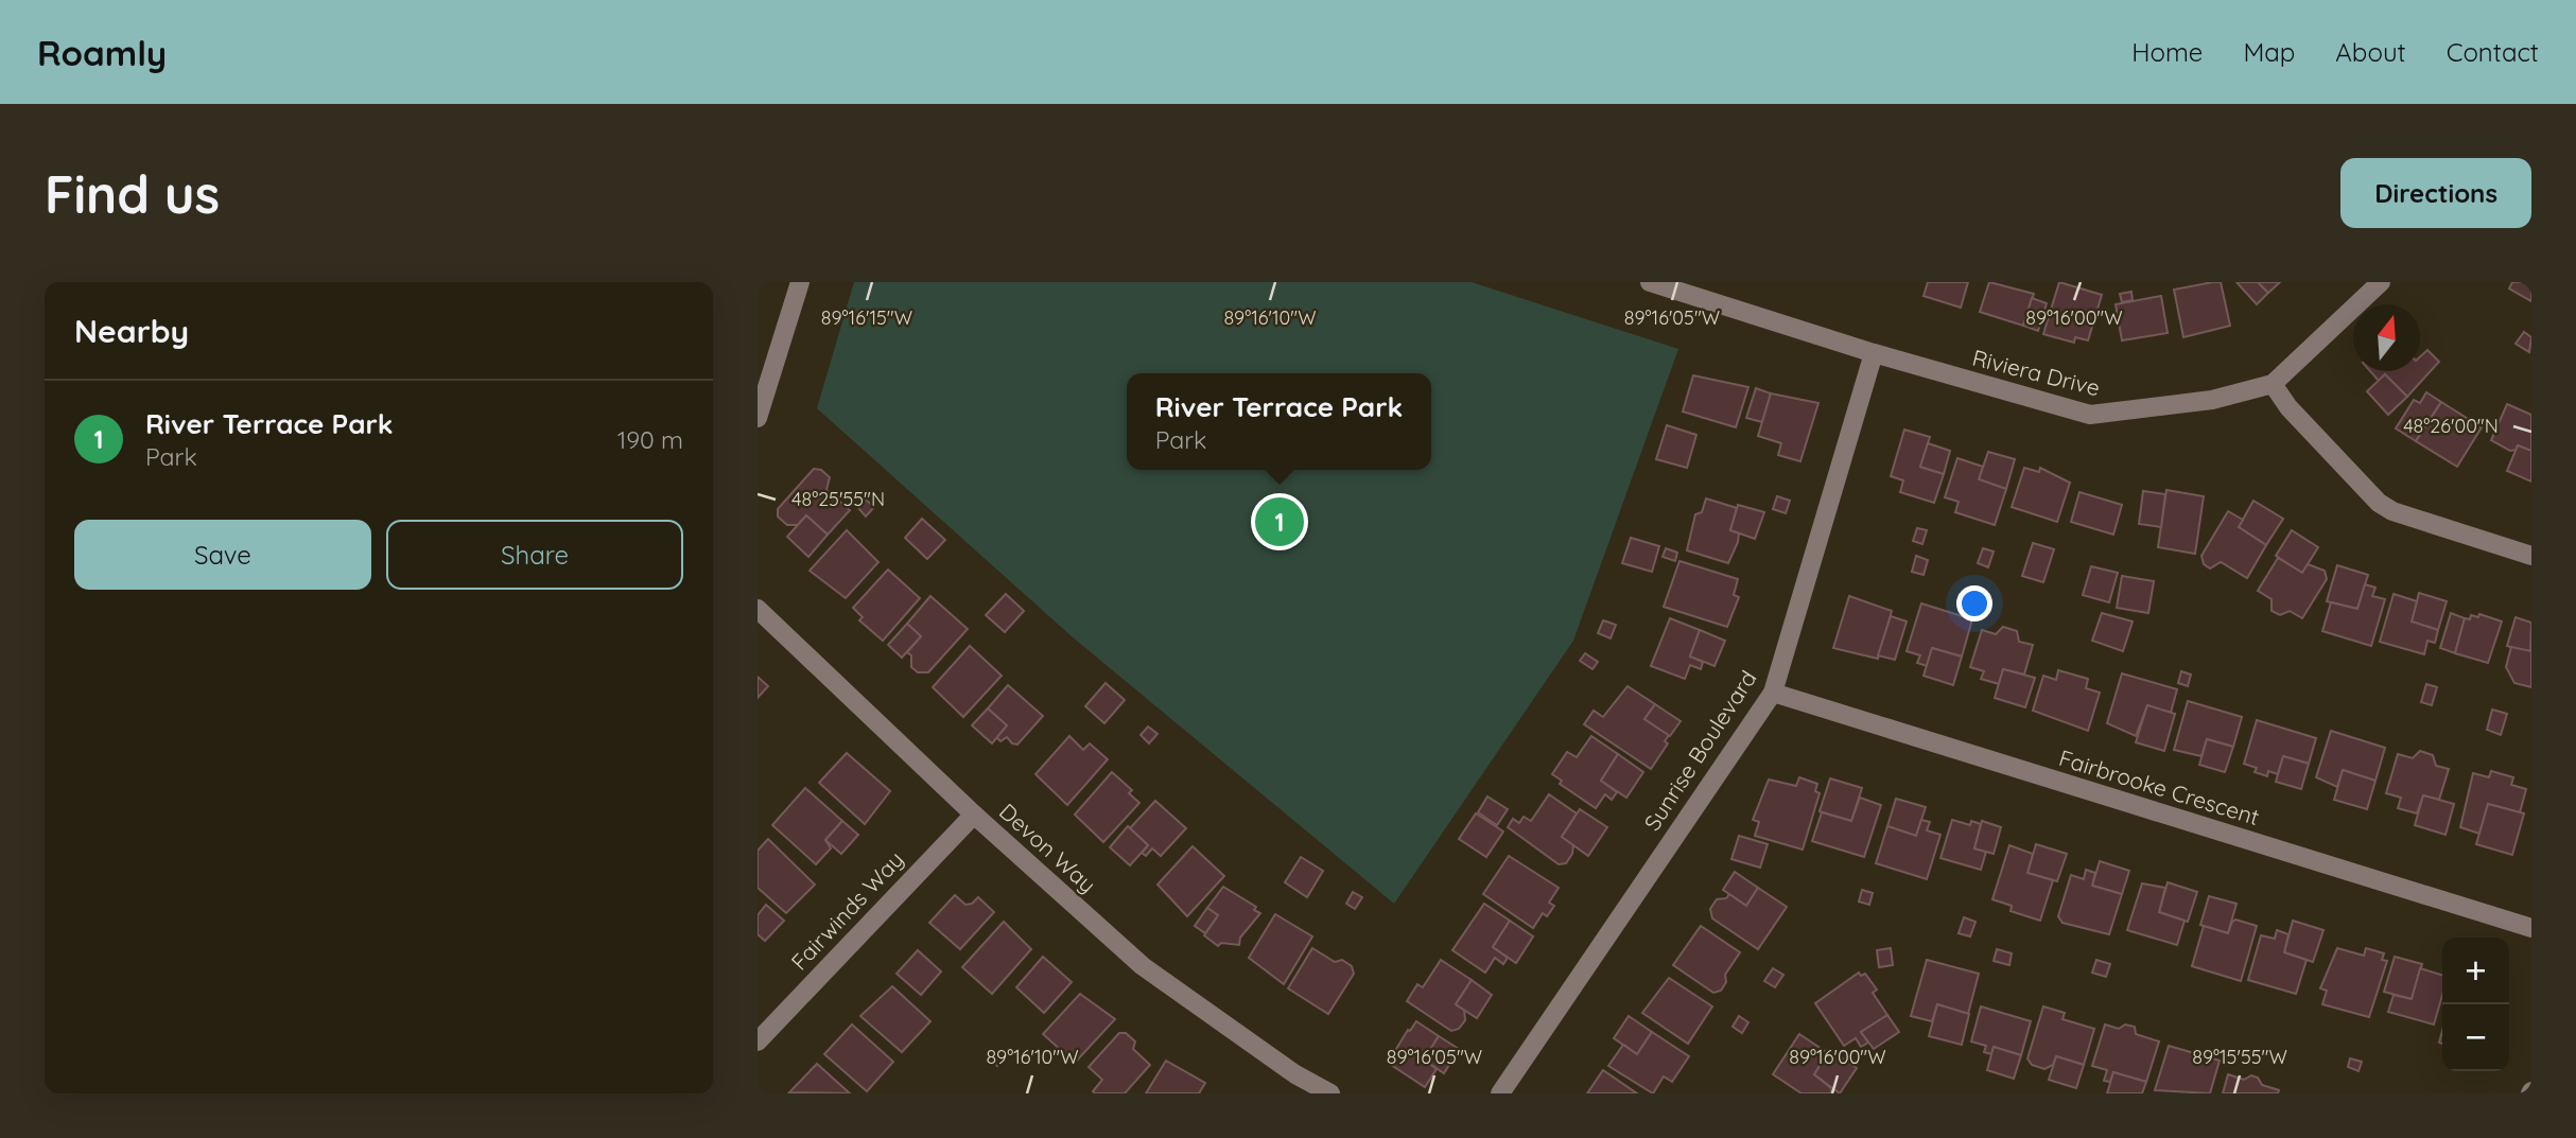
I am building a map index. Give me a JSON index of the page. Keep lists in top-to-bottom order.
{
  "streets": {
    "street": [
      "Riviera Drive",
      "Sunrise Boulevard",
      "Fairbrooke Crescent",
      "Devon Way",
      "Fairwinds Way"
    ]
  },
  "crossings": [
    ["Riviera Drive", "Sunrise Boulevard"],
    ["Sunrise Boulevard", "Fairbrooke Crescent"],
    ["Devon Way", "Fairwinds Way"]
  ],
  "north": "top",
  "page": {
    "header": "Roamly",
    "nav": [
      "Home",
      "Map",
      "About",
      "Contact"
    ],
    "buttons": [
      "Directions",
      ["Save", "Share"]
    ],
    "title": "Find us",
    "heading": "Nearby",
    "popup": ["River Terrace Park", "Park"],
    "list": [
      {
        "mark": "1",
        "name": "River Terrace Park",
        "note": "Park",
        "value": "190 m"
      }
    ],
    "pins": "1",
    "map_buttons": ["+", "−"]
  },
  "coordinates": [
    "89°16'15\"W",
    "89°16'10\"W",
    "89°16'05\"W",
    "89°16'00\"W",
    "48°26'00\"N",
    "48°25'55\"N",
    "89°15'55\"W"
  ]
}
